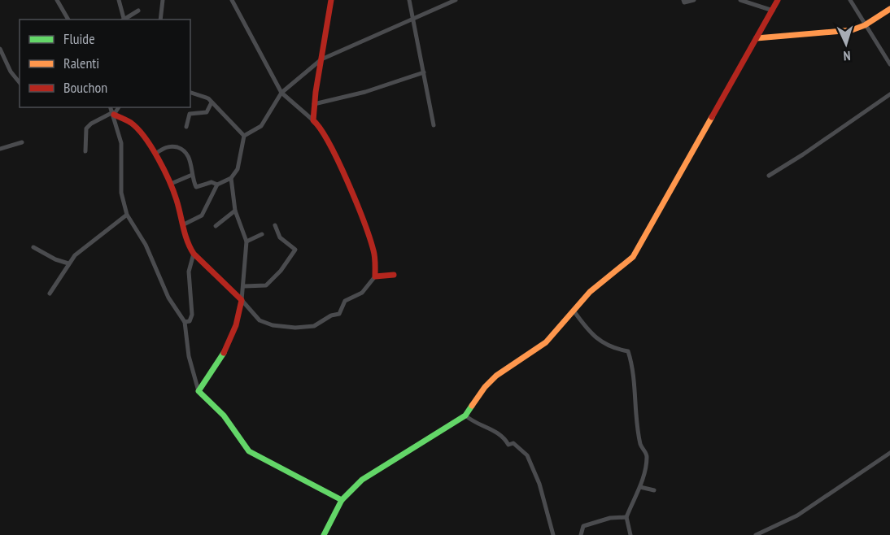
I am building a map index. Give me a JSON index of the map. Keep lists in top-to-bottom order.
{
  "legend": ["Fluide", "Ralenti", "Bouchon"],
  "north": "bottom"
}
